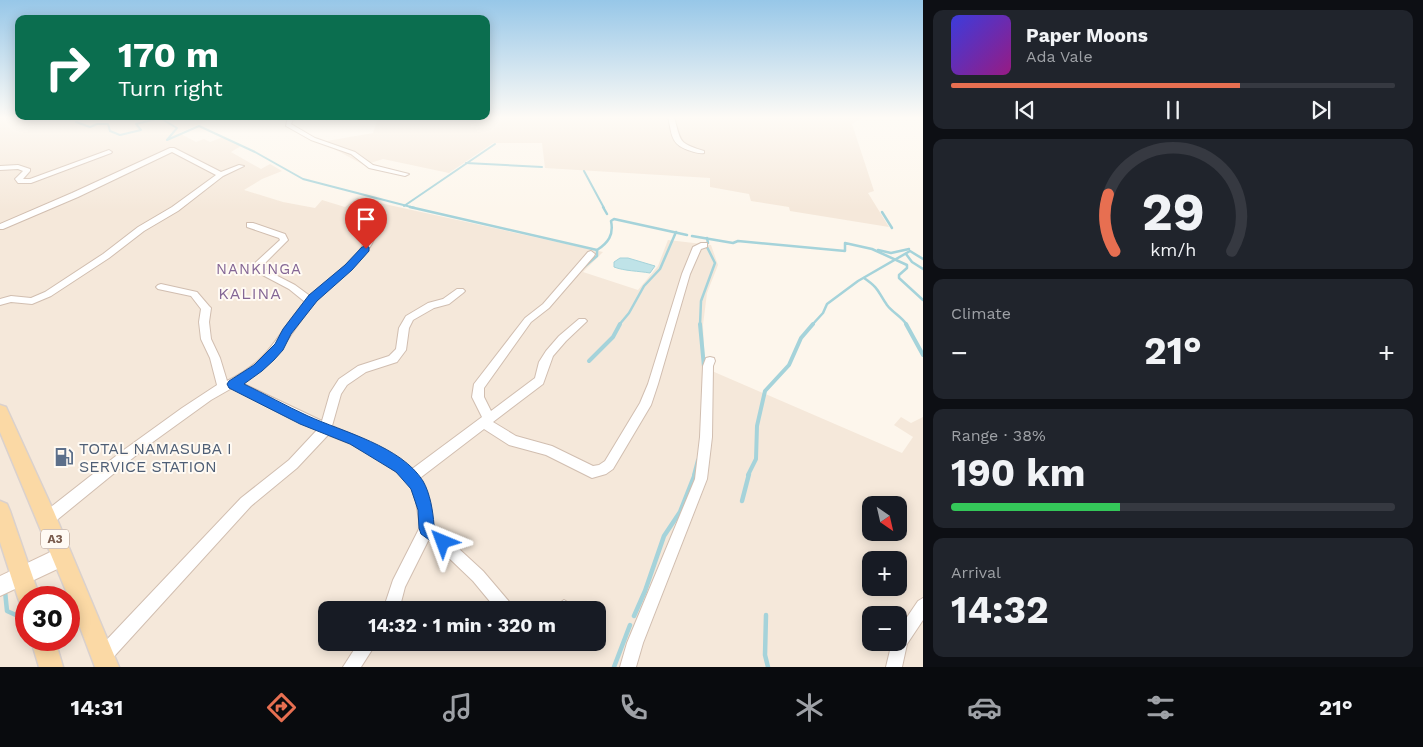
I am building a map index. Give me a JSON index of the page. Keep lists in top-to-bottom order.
{
  "streets": {
    "main road": ["A3"]
  },
  "districts": ["NANKINGA", "KALINA"],
  "places": {
    "fuel station": ["TOTAL NAMASUBA I SERVICE STATION"]
  },
  "north": "bottom right",
  "page": {
    "turn": ["170 m", "Turn right"],
    "song": ["Paper Moons", "Ada Vale"],
    "tile": [
      "Climate",
      ["Range · 38%", "190 km"],
      ["Arrival", "14:32"]
    ],
    "heat": ["−", "21°", "+"],
    "map_buttons": ["+", "−"],
    "limit": "30",
    "trip": "14:32 · 1 min · 320 m",
    "tabs": ["14:31", "21°"],
    "gauge": ["29", "km/h"]
  }
}
